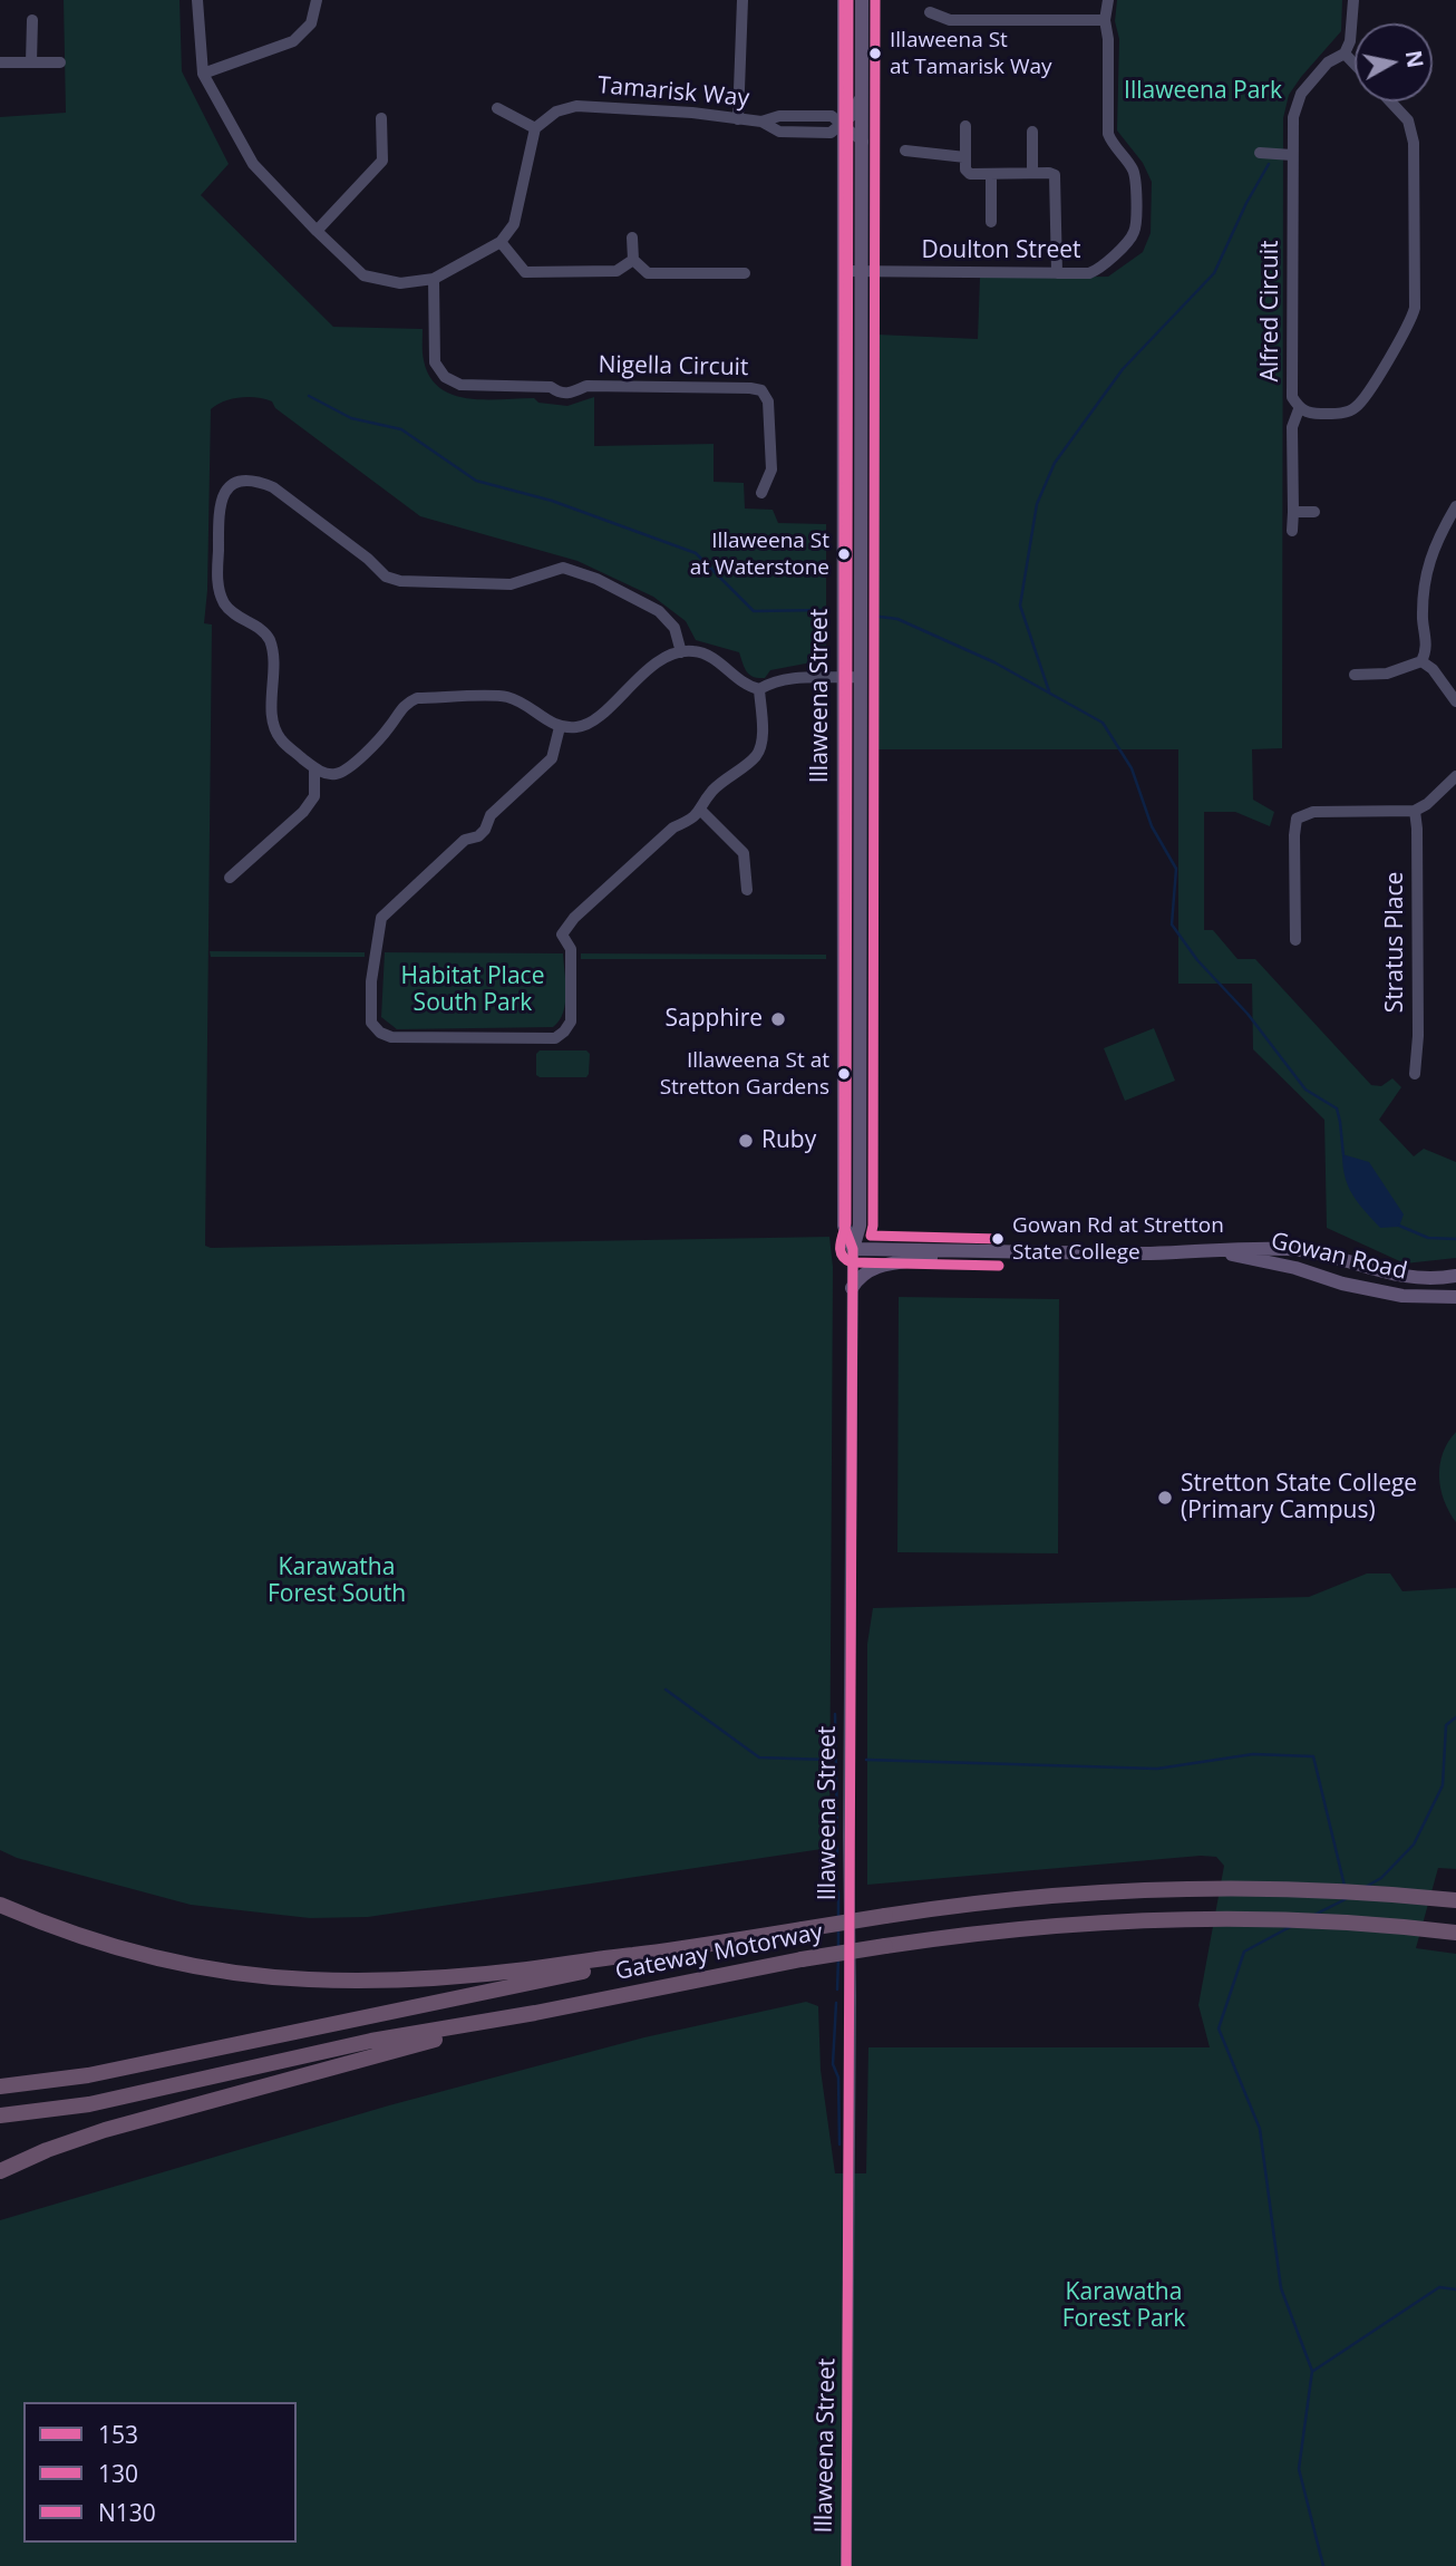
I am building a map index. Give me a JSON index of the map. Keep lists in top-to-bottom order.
{
  "streets": {
    "highway": ["Gateway Motorway"],
    "main road": ["Illaweena Street", "Gowan Road"],
    "street": [
      "Tamarisk Way",
      "Doulton Street",
      "Alfred Circuit",
      "Nigella Circuit",
      "Stratus Place"
    ]
  },
  "crossings": [
    ["Doulton Street", "Illaweena Street"],
    ["Illaweena Street", "Gowan Road"]
  ],
  "parks": [
    "Illaweena Park",
    "Habitat Place South Park",
    "Karawatha Forest South",
    "Karawatha Forest Park"
  ],
  "places": [
    "Illaweena St at Tamarisk Way",
    "Illaweena St at Waterstone",
    "Sapphire",
    "Illaweena St at Stretton Gardens",
    "Ruby",
    "Gowan Rd at Stretton State College",
    "Stretton State College (Primary Campus)"
  ],
  "lines": ["transit line 153", "transit line 130", "transit line N130"],
  "legend": ["153", "130", "N130"],
  "north": "right"
}
